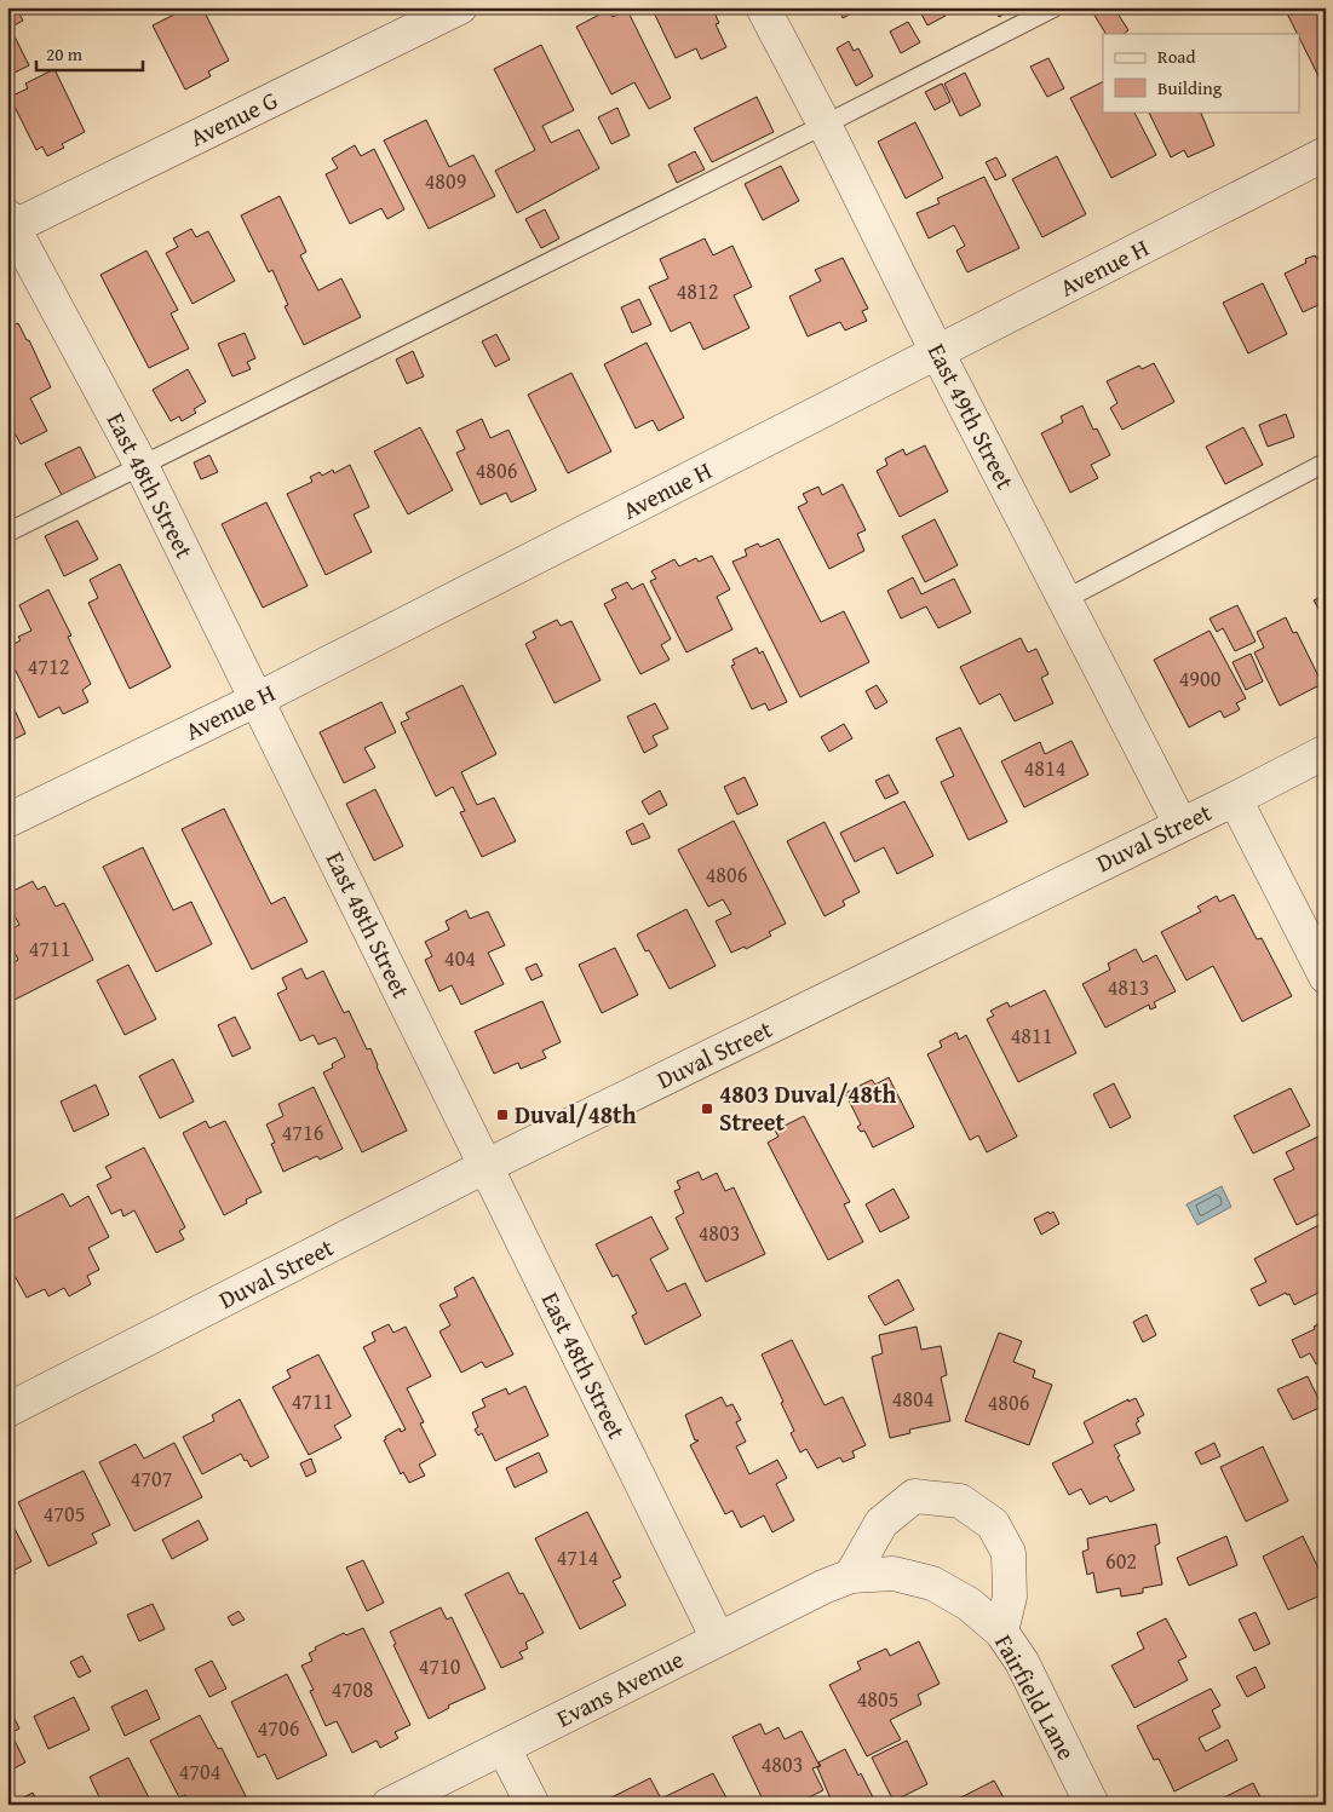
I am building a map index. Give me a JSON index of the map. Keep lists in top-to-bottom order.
{
  "streets": {
    "street": [
      "Avenue G",
      "Avenue H",
      "East 49th Street",
      "East 48th Street",
      "Duval Street",
      "Evans Avenue",
      "Fairfield Lane"
    ]
  },
  "crossings": [
    ["Avenue G", "East 48th Street"],
    ["Avenue H", "East 49th Street"],
    ["Avenue H", "East 48th Street"],
    ["East 49th Street", "Duval Street"],
    ["East 48th Street", "Duval Street"],
    ["East 48th Street", "Evans Avenue"],
    ["Evans Avenue", "Fairfield Lane"]
  ],
  "places": {
    "transit": ["4803 Duval/48th Street", "Duval/48th"]
  },
  "house_numbers": [
    "4809",
    "4812",
    "4806",
    "4712",
    "4900",
    "4814",
    "4806",
    "4711",
    "404",
    "4813",
    "4811",
    "4716",
    "4803",
    "4804",
    "4711",
    "4806",
    "4707",
    "4705",
    "4714",
    "602",
    "4710",
    "4708",
    "4805",
    "4706",
    "4803",
    "4704"
  ],
  "legend": ["Road", "Building"],
  "scale_bar": "20 m"
}
